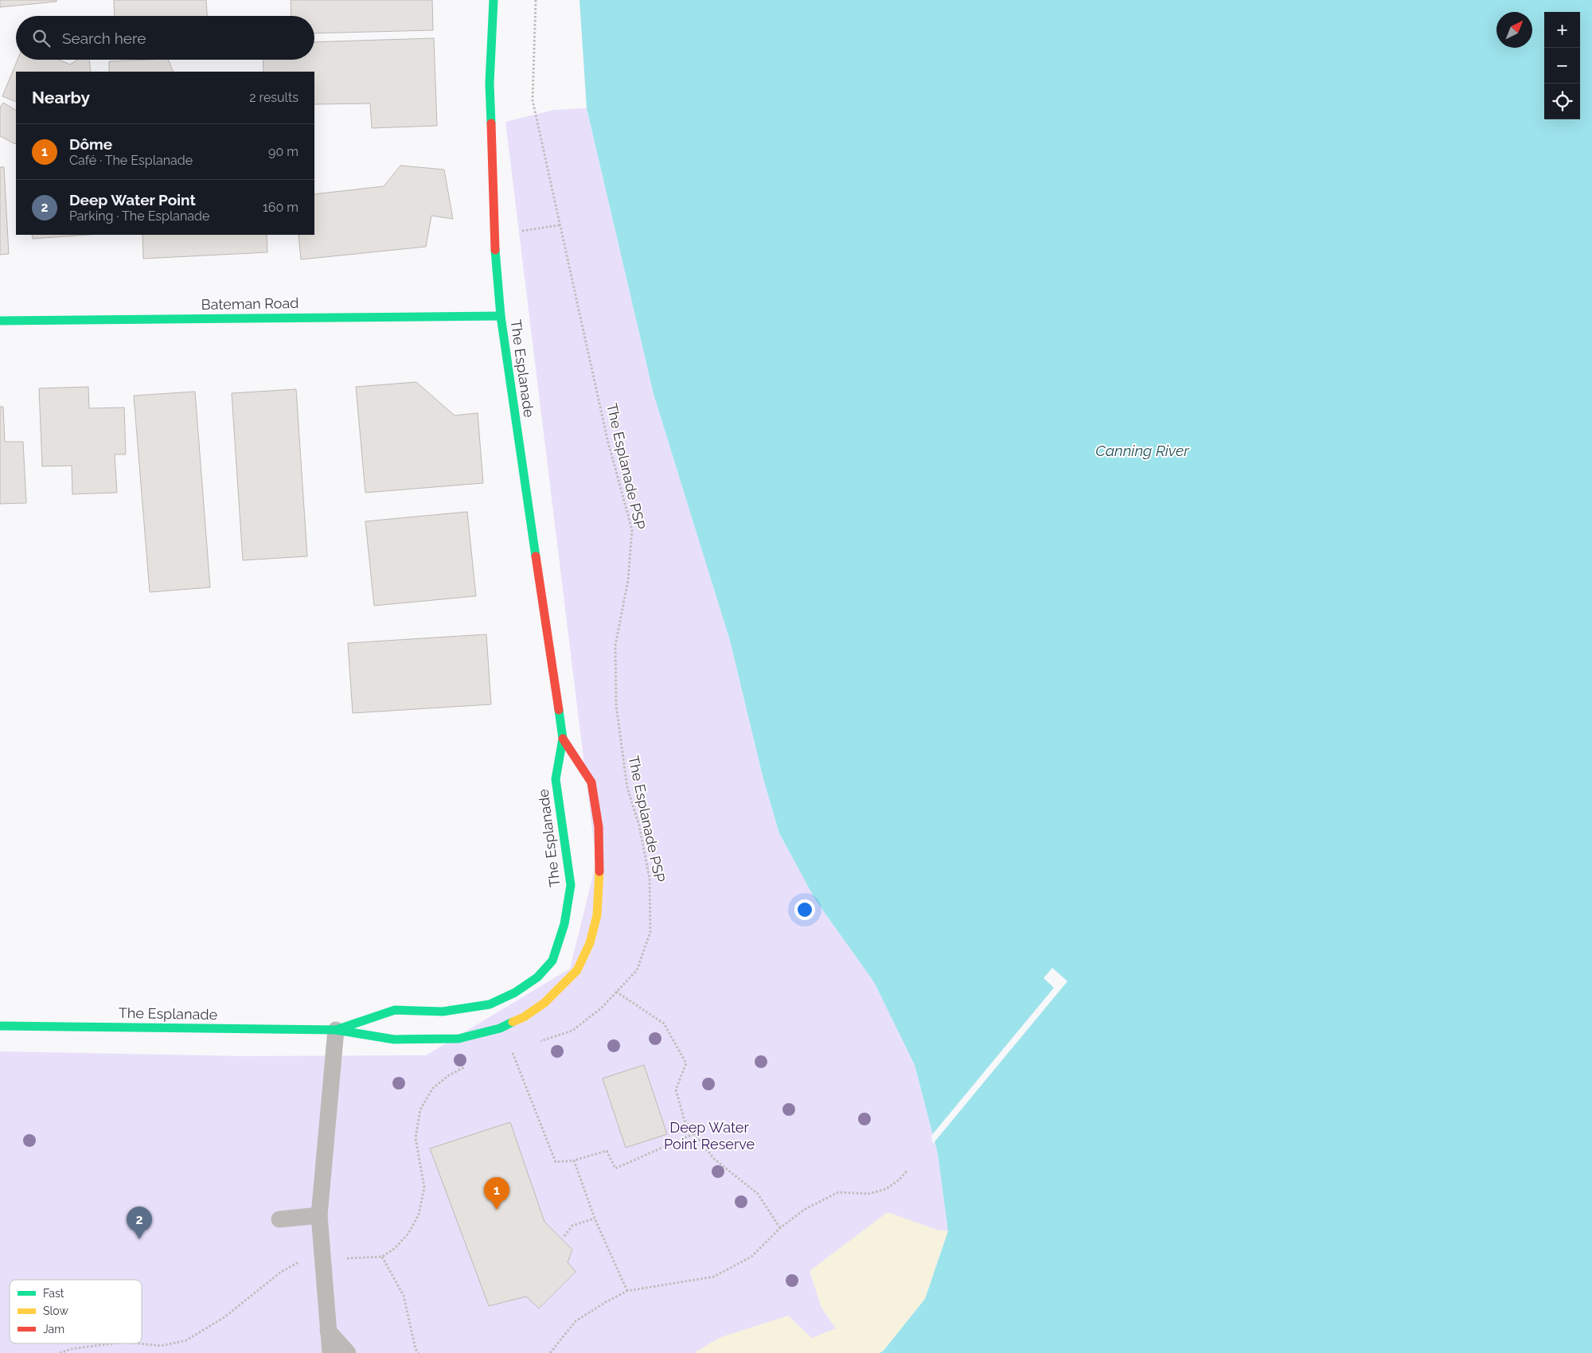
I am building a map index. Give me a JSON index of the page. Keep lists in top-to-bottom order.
{
  "streets": {
    "street": ["Bateman Road", "The Esplanade"],
    "path": ["The Esplanade PSP"]
  },
  "crossings": [
    ["Bateman Road", "The Esplanade"]
  ],
  "water": ["Canning River"],
  "parks": ["Deep Water Point Reserve"],
  "legend": ["Fast", "Slow", "Jam"],
  "north": "top right",
  "page": {
    "map_buttons": ["+", "−"],
    "search": "Search here",
    "heading": ["Nearby", "2 results"],
    "list": [
      {
        "mark": "1",
        "name": "Dôme",
        "note": "Café · The Esplanade",
        "value": "90 m"
      },
      {
        "mark": "2",
        "name": "Deep Water Point",
        "note": "Parking · The Esplanade",
        "value": "160 m"
      }
    ],
    "pins": ["1", "2"]
  }
}
